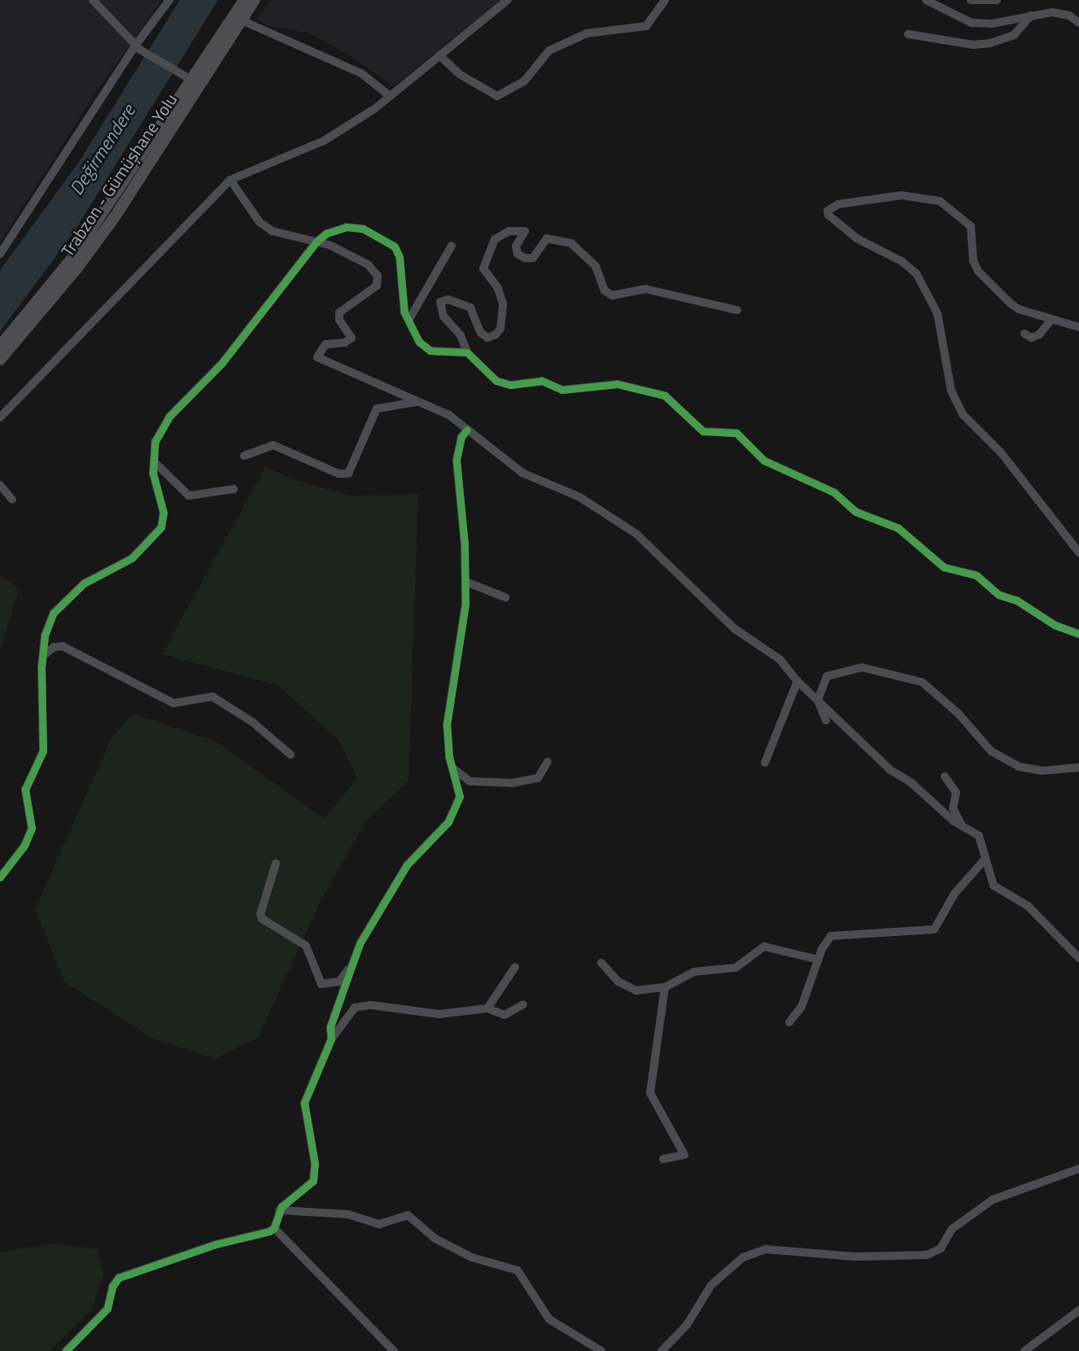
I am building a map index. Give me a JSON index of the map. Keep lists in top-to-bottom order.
{
  "streets": {
    "highway": ["Trabzon - Gümüşhane Yolu"]
  },
  "water": ["Değirmendere"]
}
